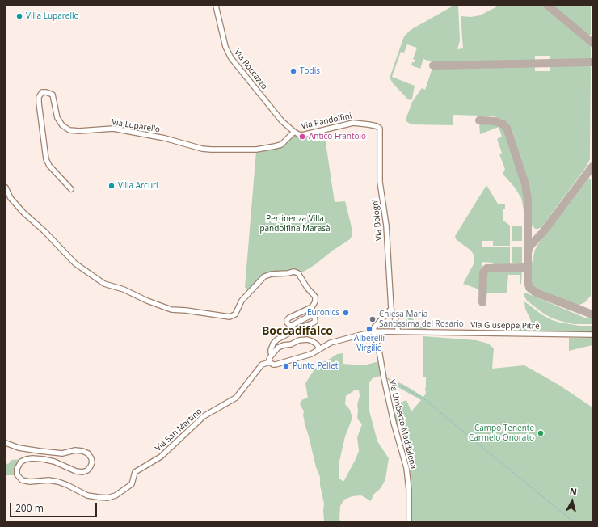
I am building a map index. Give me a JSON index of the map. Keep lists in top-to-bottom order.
{
  "streets": {
    "street": [
      "Via Roccazzo",
      "Via Pandolfini",
      "Via Luparello",
      "Via Bologni",
      "Via Giuseppe Pitrè",
      "Via Umberto Maddalena",
      "Via San Martino"
    ]
  },
  "crossings": [
    ["Via Roccazzo", "Via Pandolfini"],
    ["Via Roccazzo", "Via Luparello"],
    ["Via Pandolfini", "Via Luparello"],
    ["Via Pandolfini", "Via Bologni"],
    ["Via Bologni", "Via Giuseppe Pitrè"],
    ["Via Giuseppe Pitrè", "Via Umberto Maddalena"],
    ["Via Giuseppe Pitrè", "Via San Martino"]
  ],
  "districts": ["Boccadifalco"],
  "parks": ["Pertinenza Villa pandolfina Marasà"],
  "places": [
    "Villa Luparello",
    "Todis",
    "Antico Frantoio",
    "Villa Arcuri",
    "Euronics",
    "Chiesa Maria Santissima del Rosario",
    "Alberelli Virgilio",
    "Punto Pellet",
    "Campo Tenente Carmelo Onorato"
  ],
  "scale_bar": "200 m",
  "north": "top"
}
